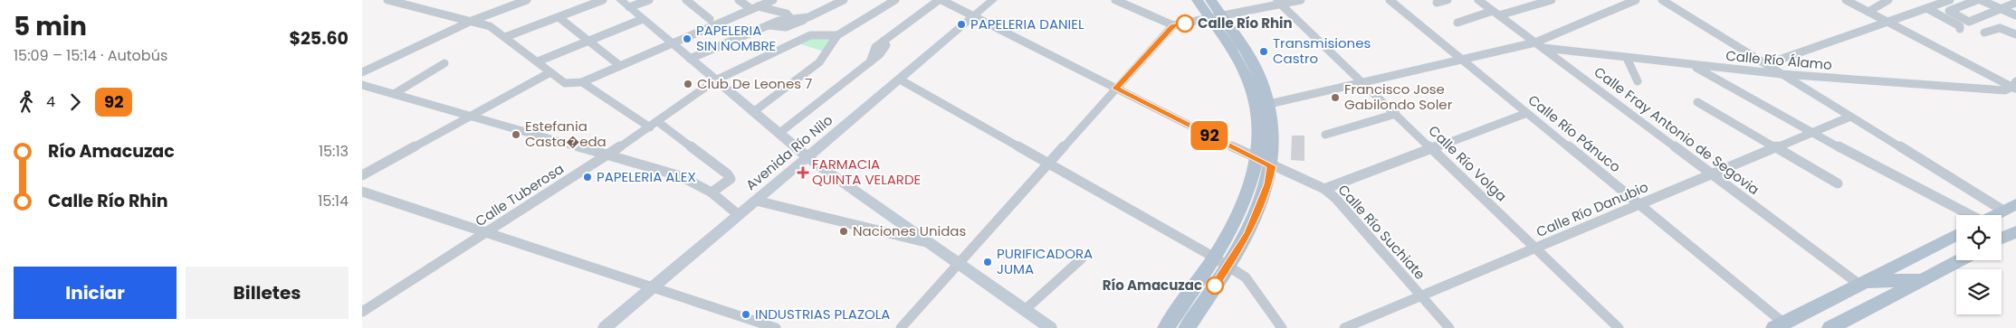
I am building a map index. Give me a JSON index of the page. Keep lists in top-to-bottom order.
{
  "streets": {
    "street": [
      "Calle Río Álamo",
      "Calle Fray Antonio de Segovia",
      "Calle Río Pánuco",
      "Avenida Río Nilo",
      "Calle Río Volga",
      "Calle Tuberosa",
      "Calle Río Danubio",
      "Calle Río Suchiate"
    ]
  },
  "crossings": [
    ["Calle Río Álamo", "Calle Fray Antonio de Segovia"],
    ["Calle Fray Antonio de Segovia", "Calle Río Danubio"],
    ["Calle Río Pánuco", "Calle Río Danubio"],
    ["Avenida Río Nilo", "Calle Río Suchiate"],
    ["Calle Río Volga", "Calle Río Danubio"],
    ["Calle Río Danubio", "Calle Río Suchiate"]
  ],
  "places": {
    "other": [
      "Calle Río Rhin",
      "PAPELERIA DANIEL",
      "PAPELERIA SIN NOMBRE",
      "Transmisiones Castro",
      "Club De Leones 7",
      "Francisco Jose Gabilondo Soler",
      "Estefania Casta�eda",
      "PAPELERIA ALEX",
      "Naciones Unidas",
      "PURIFICADORA JUMA",
      "Río Amacuzac",
      "INDUSTRIAS PLAZOLA"
    ],
    "health": ["FARMACIA QUINTA VELARDE"]
  },
  "lines": ["bus line 92"],
  "page": {
    "heading": ["5 min", "15:09 – 15:14 · Autobús", "$25.60"],
    "on_map": "92",
    "legs": ["4", "92"],
    "list": [
      {
        "name": "Río Amacuzac",
        "value": "15:13"
      },
      {
        "name": "Calle Río Rhin",
        "value": "15:14"
      }
    ],
    "buttons": ["Iniciar", "Billetes"]
  }
}
